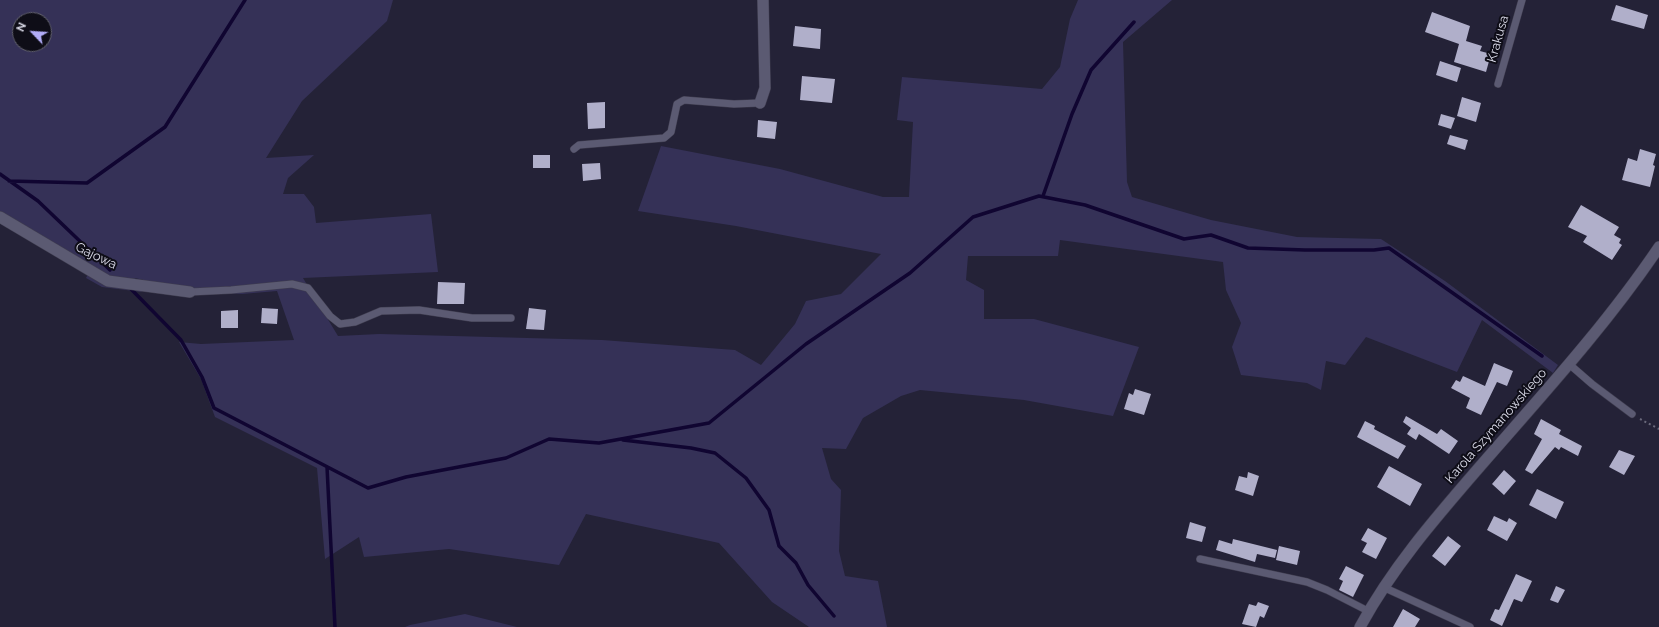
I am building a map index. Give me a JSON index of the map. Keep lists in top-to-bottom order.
{
  "streets": {
    "street": ["Gajowa", "Karola Szymanowskiego"],
    "lane": ["Krakusa"]
  },
  "north": "top left"
}
